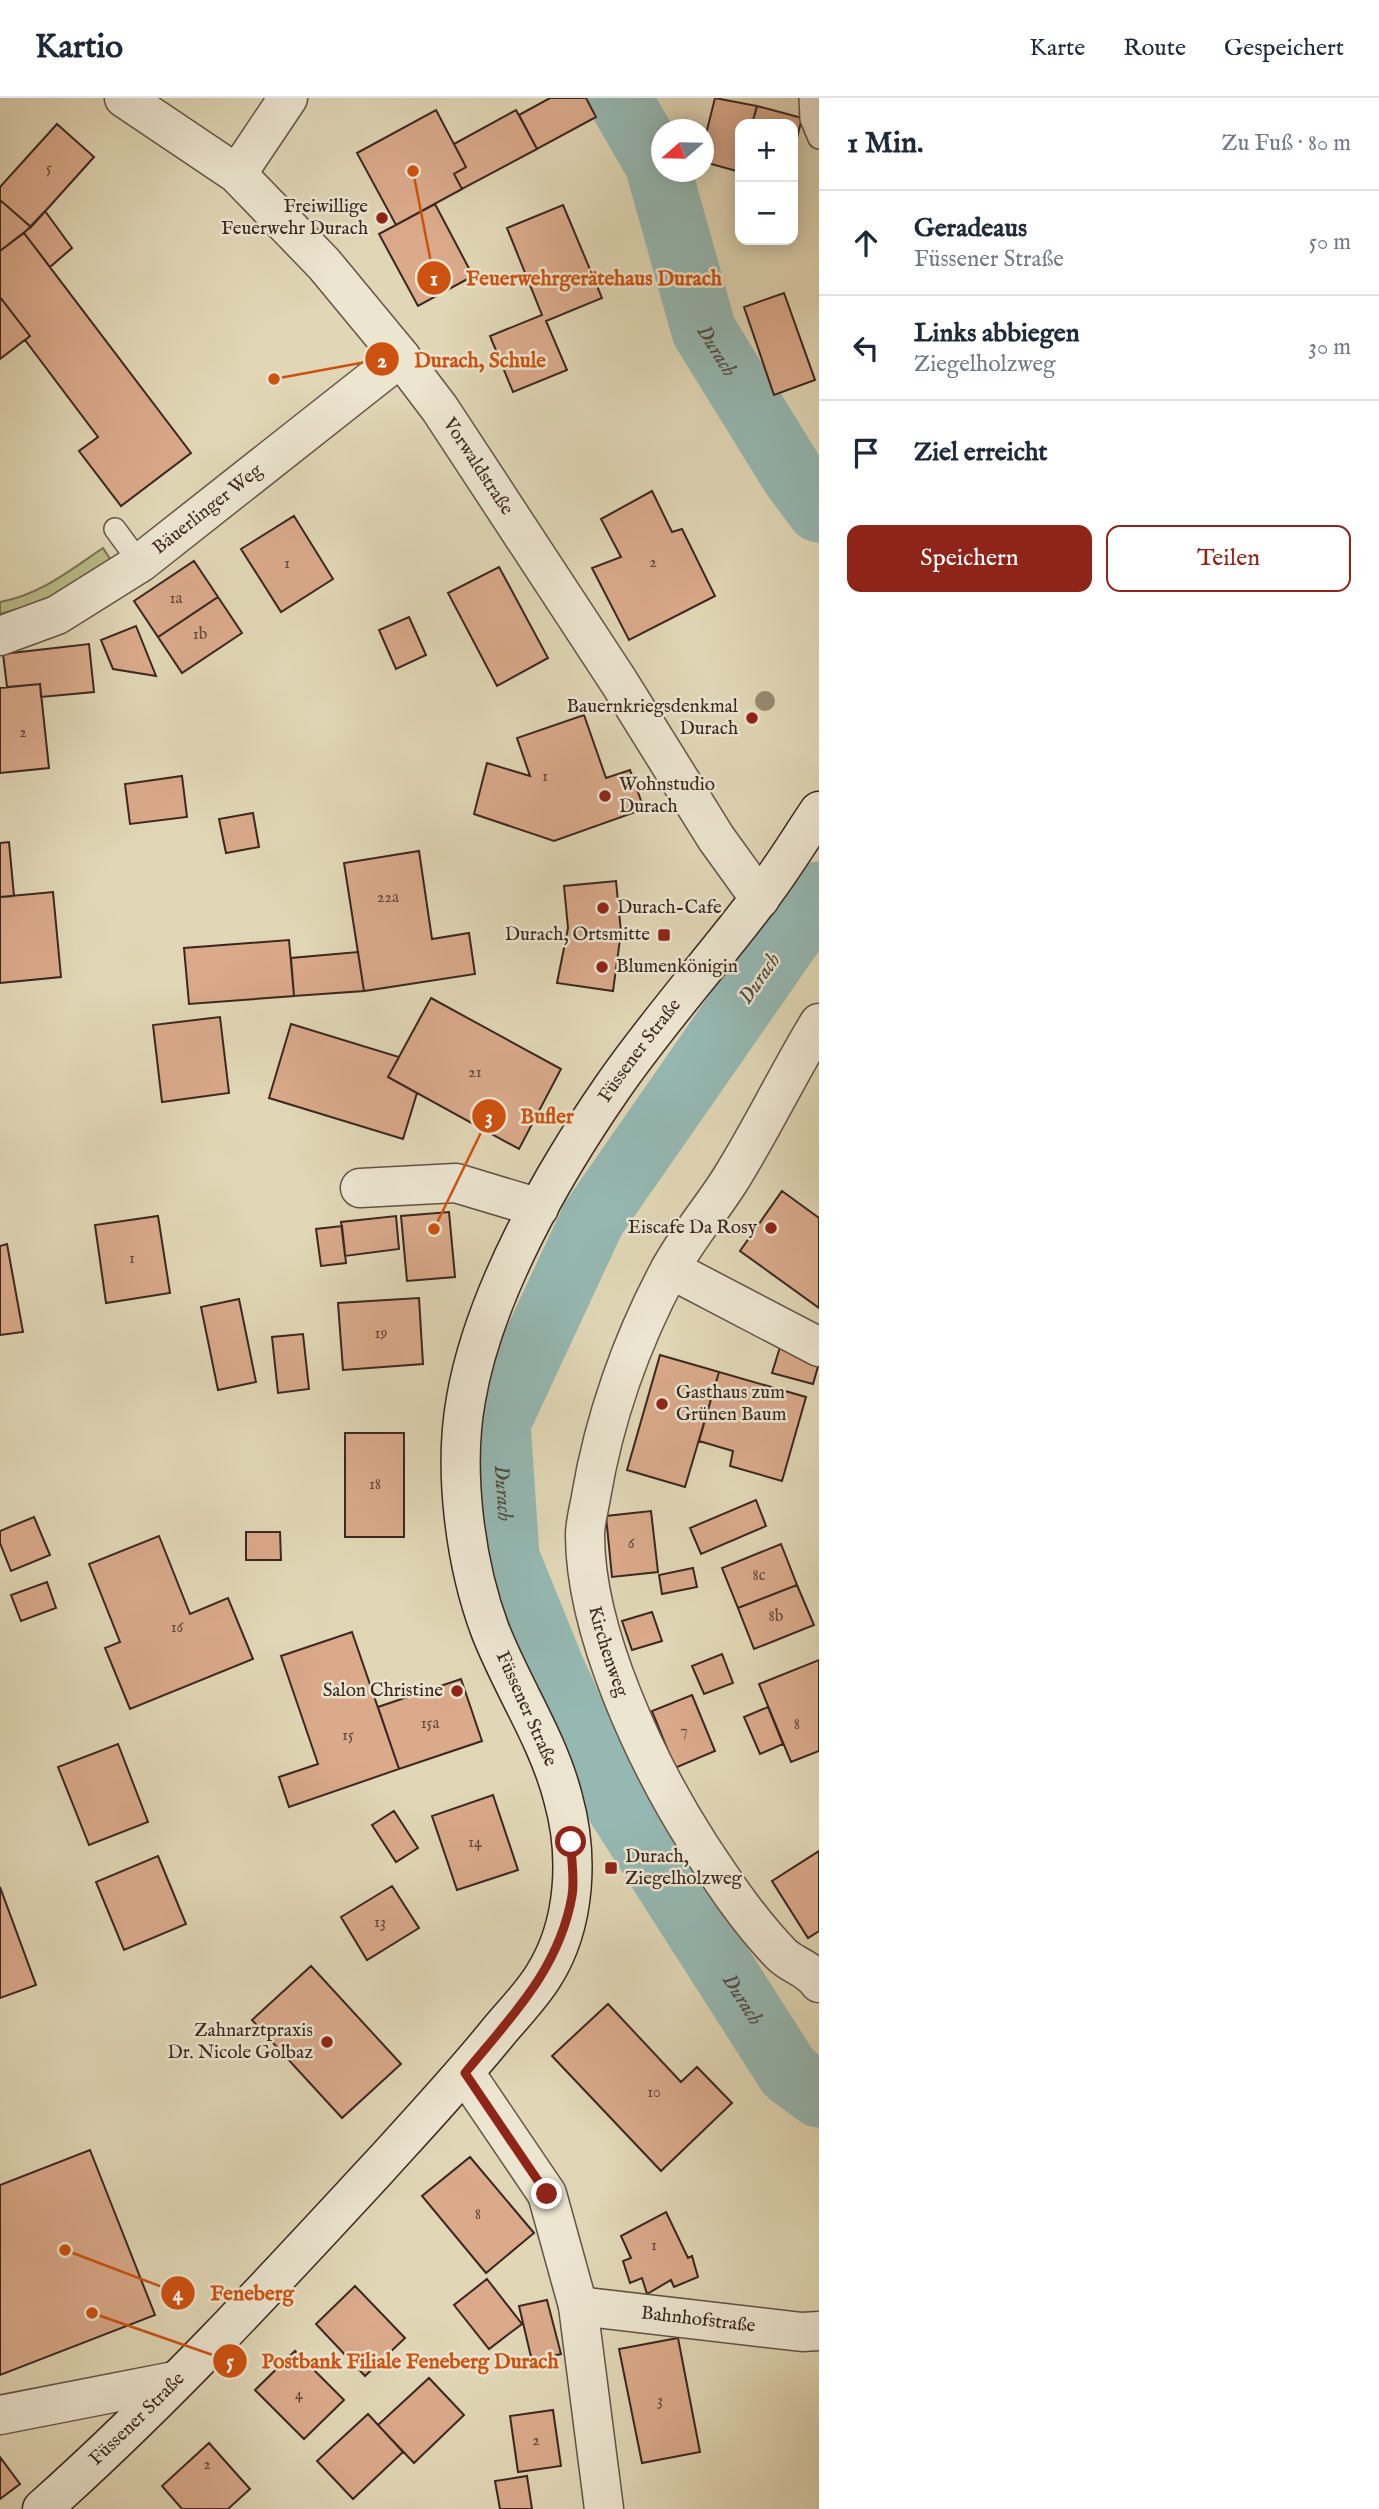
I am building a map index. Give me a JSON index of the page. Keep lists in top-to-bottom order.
{
  "streets": {
    "street": [
      "Vorwaldstraße",
      "Bäuerlinger Weg",
      "Füssener Straße",
      "Kirchenweg",
      "Bahnhofstraße"
    ]
  },
  "crossings": [
    ["Vorwaldstraße", "Bäuerlinger Weg"],
    ["Vorwaldstraße", "Füssener Straße"]
  ],
  "water": ["Durach"],
  "places": {
    "other": [
      "Feuerwehrgerätehaus Durach",
      "Freiwillige Feuerwehr Durach",
      "Durach, Schule",
      "Bauernkriegsdenkmal Durach",
      "Wohnstudio Durach",
      "Durach-Cafe",
      "Blumenkönigin",
      "Eiscafe Da Rosy",
      "Bufler",
      "Gasthaus zum Grünen Baum",
      "Salon Christine",
      "Zahnarztpraxis Dr. Nicole Golbaz",
      "Feneberg",
      "Postbank Filiale Feneberg Durach"
    ],
    "transit": ["Durach, Ortsmitte", "Durach, Ziegelholzweg"]
  },
  "house_numbers": [
    "5",
    "2",
    "1",
    "1a",
    "1b",
    "2",
    "1",
    "22a",
    "21",
    "1",
    "19",
    "18",
    "6",
    "8c",
    "8b",
    "16",
    "15a",
    "8",
    "7",
    "15",
    "14",
    "13",
    "10",
    "8",
    "1",
    "4",
    "3",
    "2",
    "2"
  ],
  "north": "left",
  "page": {
    "header": "Kartio",
    "nav": ["Karte", "Route", "Gespeichert"],
    "heading": ["1 Min.", "Zu Fuß · 80 m"],
    "map_buttons": ["+", "−"],
    "list": [
      ["Geradeaus", "Füssener Straße", "50 m"],
      ["Links abbiegen", "Ziegelholzweg", "30 m"],
      "Ziel erreicht"
    ],
    "buttons": ["Speichern", "Teilen"]
  }
}
